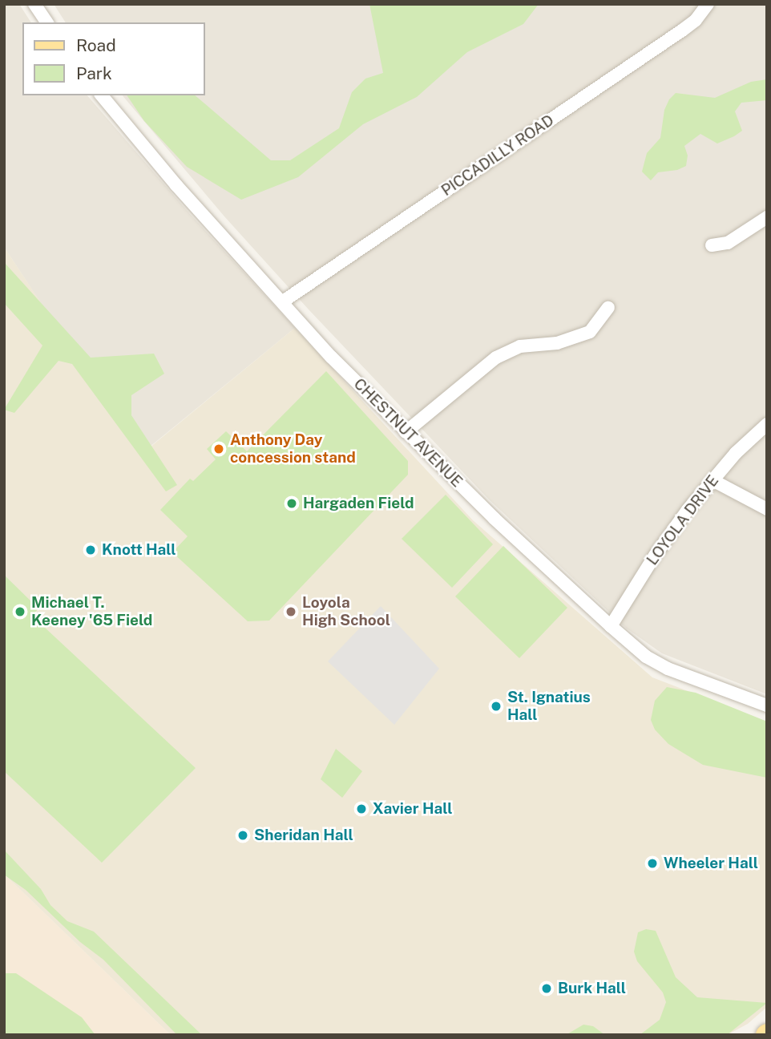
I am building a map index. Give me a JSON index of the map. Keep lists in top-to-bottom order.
{
  "streets": {
    "street": ["PICCADILLY ROAD", "CHESTNUT AVENUE", "LOYOLA DRIVE"]
  },
  "crossings": [
    ["PICCADILLY ROAD", "CHESTNUT AVENUE"],
    ["CHESTNUT AVENUE", "LOYOLA DRIVE"]
  ],
  "places": [
    "Anthony Day concession stand",
    "Hargaden Field",
    "Knott Hall",
    "Michael T. Keeney '65 Field",
    "Loyola High School",
    "St. Ignatius Hall",
    "Xavier Hall",
    "Sheridan Hall",
    "Wheeler Hall",
    "Burk Hall"
  ],
  "legend": ["Road", "Park"]
}
